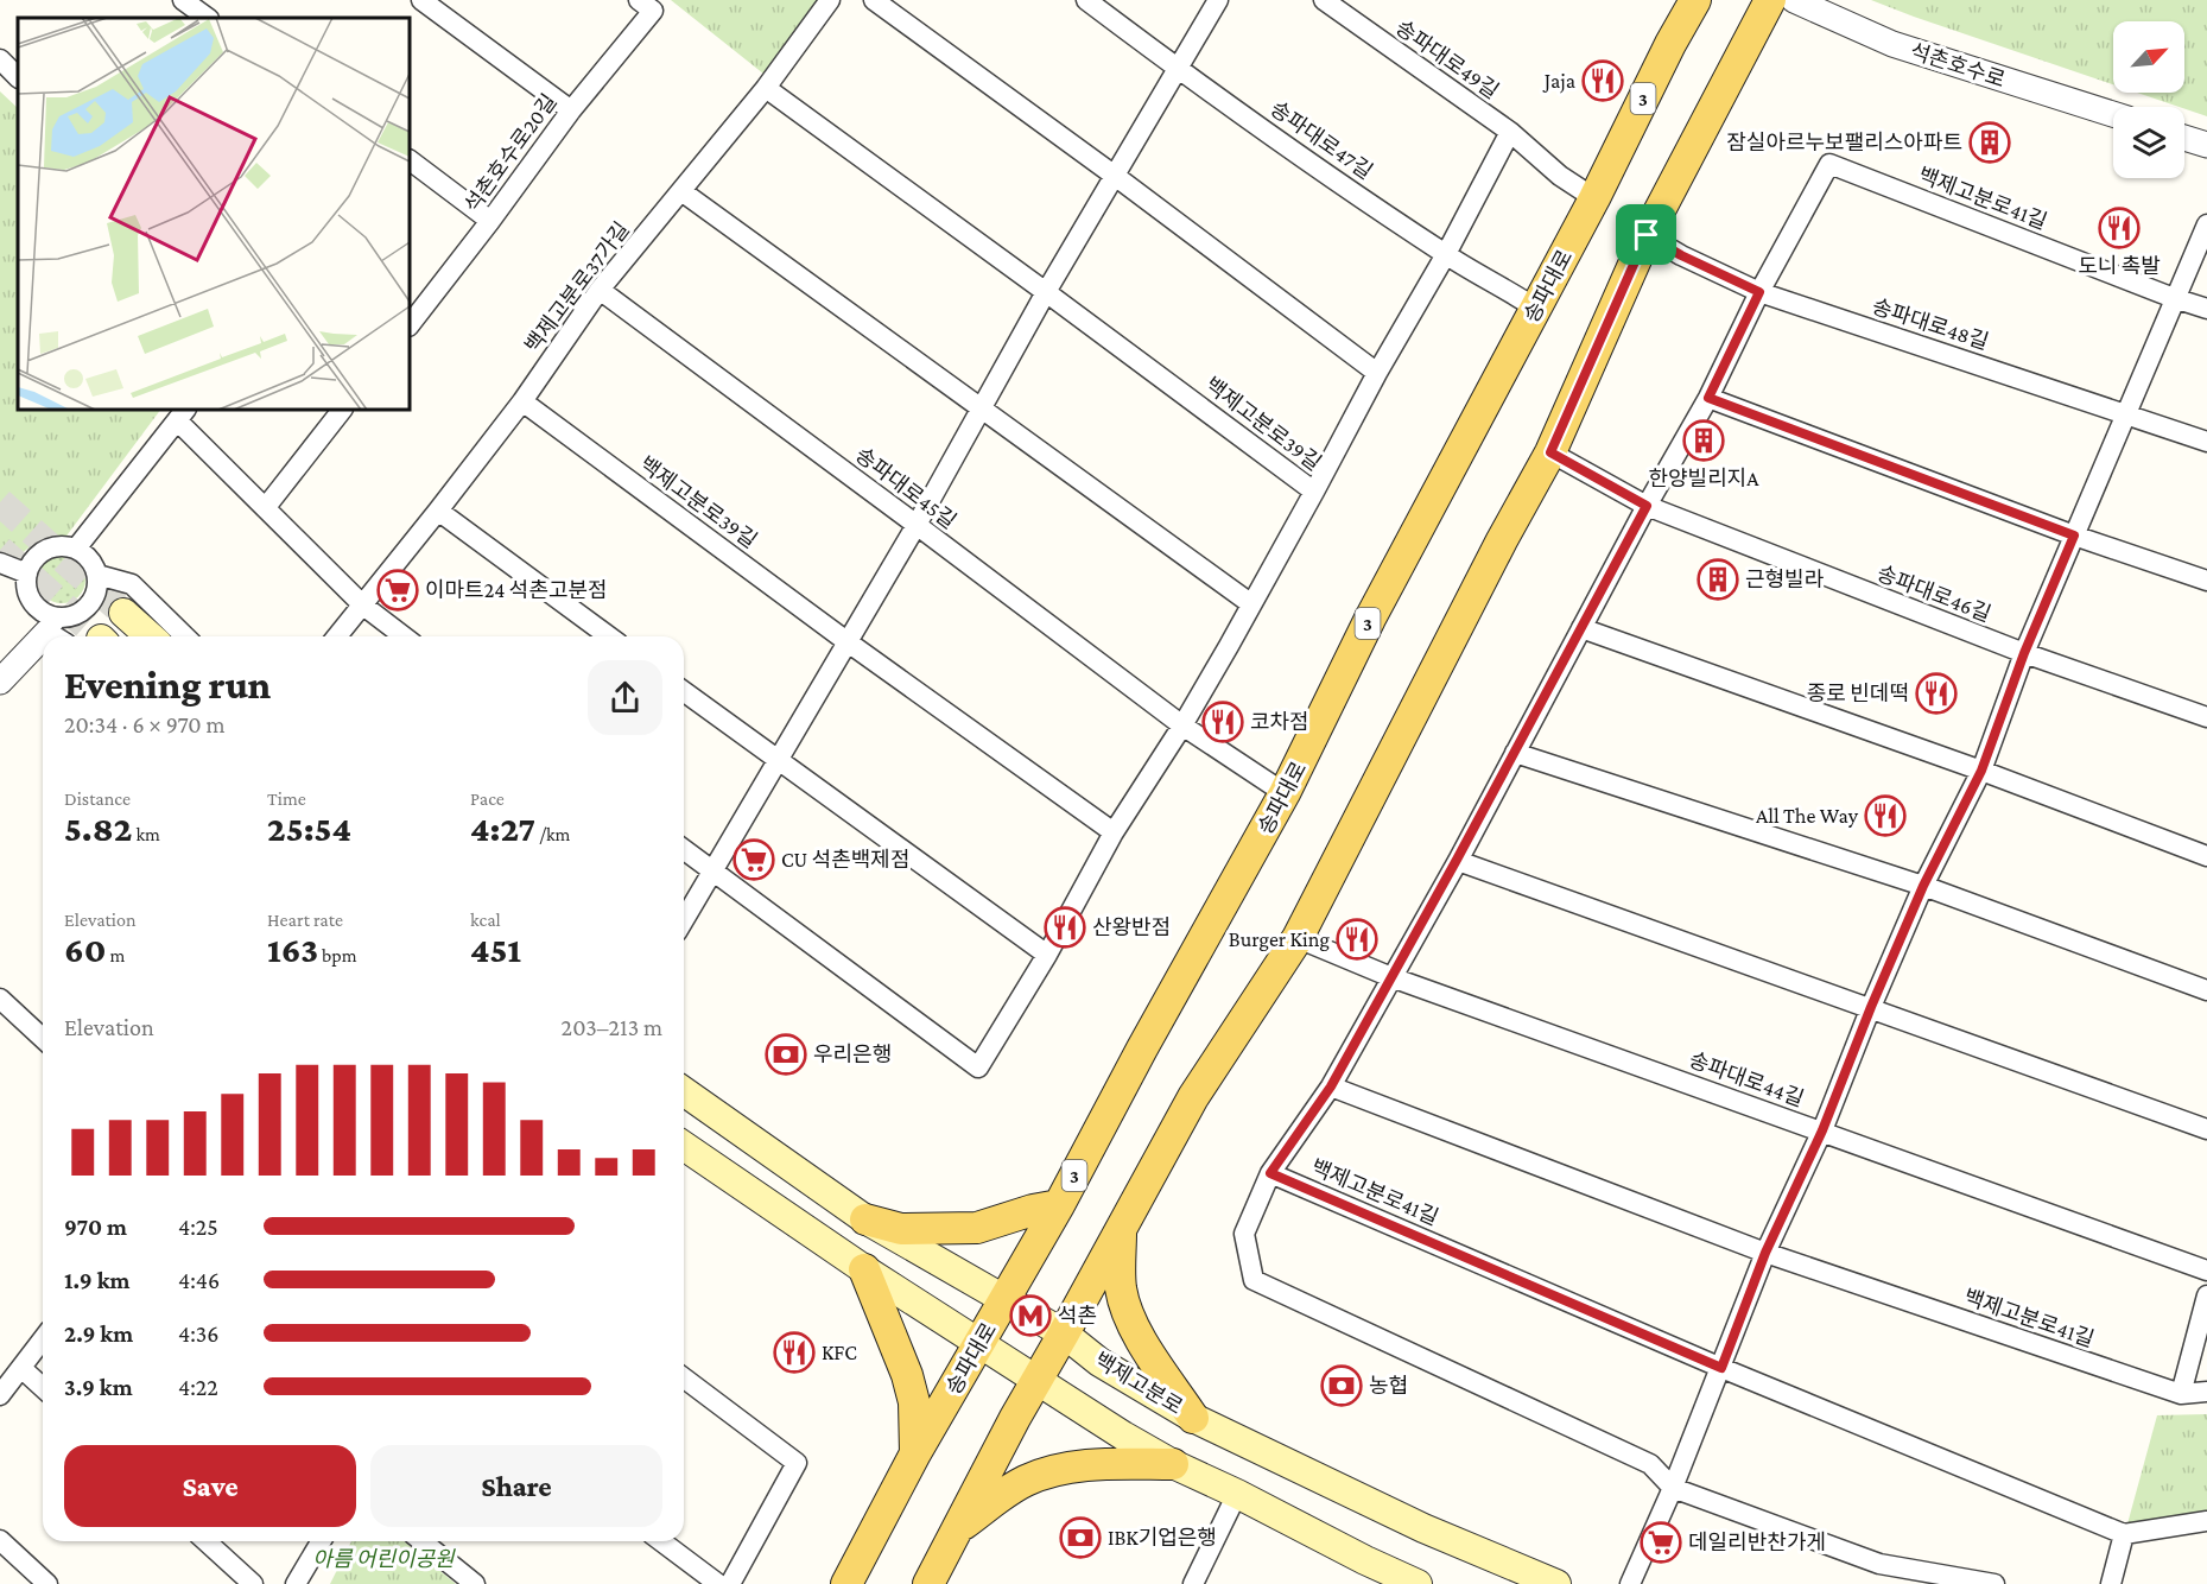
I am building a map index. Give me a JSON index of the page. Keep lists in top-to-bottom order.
{
  "streets": {
    "main road": ["3", "송파대로", "백제고분로"],
    "street": [
      "송파대로49길",
      "석촌호수로",
      "송파대로47길",
      "석촌호수로20길",
      "백제고분로41길",
      "백제고분로37가길",
      "송파대로48길",
      "백제고분로39길",
      "송파대로45길",
      "송파대로46길",
      "송파대로44길"
    ]
  },
  "crossings": [
    ["송파대로49길", "송파대로"],
    ["송파대로47길", "송파대로"],
    ["백제고분로41길", "송파대로48길"],
    ["송파대로", "송파대로45길"],
    ["송파대로", "백제고분로"],
    ["백제고분로37가길", "백제고분로39길"],
    ["백제고분로37가길", "송파대로45길"]
  ],
  "parks": ["아름 어린이공원"],
  "places": {
    "restaurant": [
      "Jaja",
      "도니 촉발",
      "종로 빈데떡",
      "코차점",
      "All The Way",
      "산왕반점",
      "Burger King",
      "KFC"
    ],
    "building": ["잠실아르누보팰리스아파트", "한양빌리지A", "근형빌라"],
    "supermarket": ["이마트24 석촌고분점", "CU 석촌백제점", "데일리반찬가게"],
    "bank": ["우리은행", "농협", "IBK기업은행"],
    "metro station": ["석촌"]
  },
  "north": "top right",
  "page": {
    "heading": ["Evening run", "20:34 · 6 × 970 m"],
    "stats": [
      ["Distance", "5.82 km"],
      ["Time", "25:54"],
      ["Pace", "4:27 /km"],
      ["Elevation", "60 m"],
      ["Heart rate", "163 bpm"],
      ["kcal", "451"]
    ],
    "chart": ["Elevation", "203–213 m"],
    "list": [
      {
        "name": "970 m",
        "note": "4:25"
      },
      {
        "name": "1.9 km",
        "note": "4:46"
      },
      {
        "name": "2.9 km",
        "note": "4:36"
      },
      {
        "name": "3.9 km",
        "note": "4:22"
      }
    ],
    "buttons": ["Save", "Share"]
  }
}
